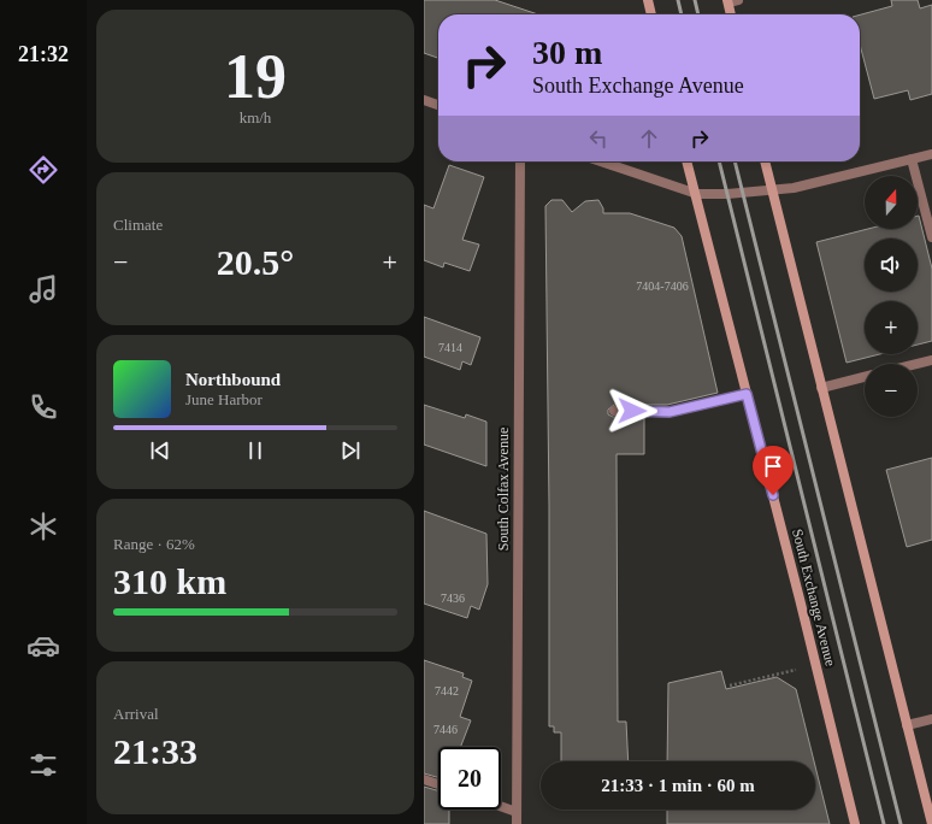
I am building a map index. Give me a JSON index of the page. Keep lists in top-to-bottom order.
{
  "streets": {
    "main road": ["South Exchange Avenue"],
    "street": ["South Colfax Avenue"]
  },
  "house_numbers": [
    "7404-7406",
    "7414",
    "7436",
    "7442",
    "7446"
  ],
  "north": "top",
  "page": {
    "tabs": "21:32",
    "tile": [
      ["19", "km/h"],
      "Climate",
      ["Range · 62%", "310 km"],
      ["Arrival", "21:33"]
    ],
    "turn": ["30 m", "South Exchange Avenue"],
    "map_buttons": ["+", "−"],
    "heat": ["−", "20.5°", "+"],
    "song": ["Northbound", "June Harbor"],
    "limit": "20",
    "trip": "21:33 · 1 min · 60 m"
  }
}
